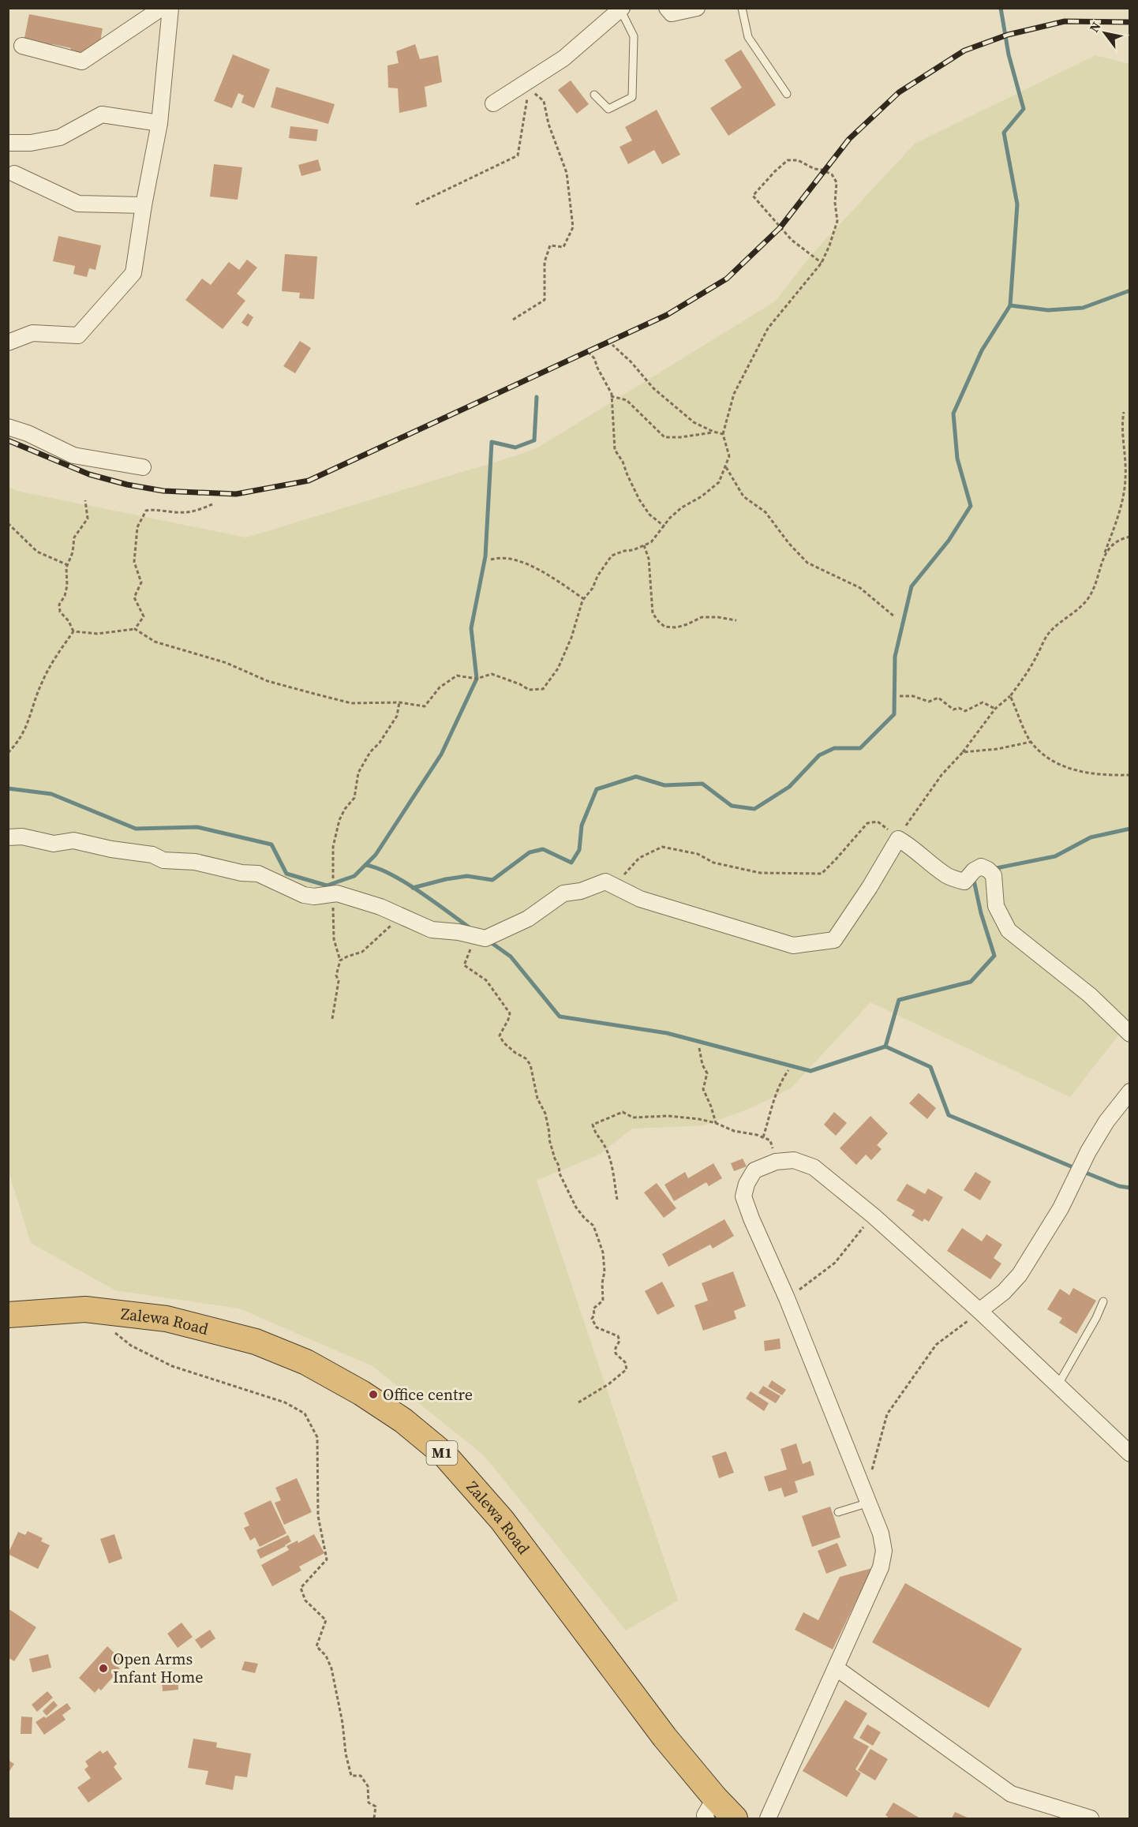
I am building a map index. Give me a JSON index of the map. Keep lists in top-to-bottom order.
{
  "streets": {
    "highway": ["Zalewa Road", "M1"]
  },
  "places": ["Office centre", "Open Arms Infant Home"],
  "north": "top left"
}
